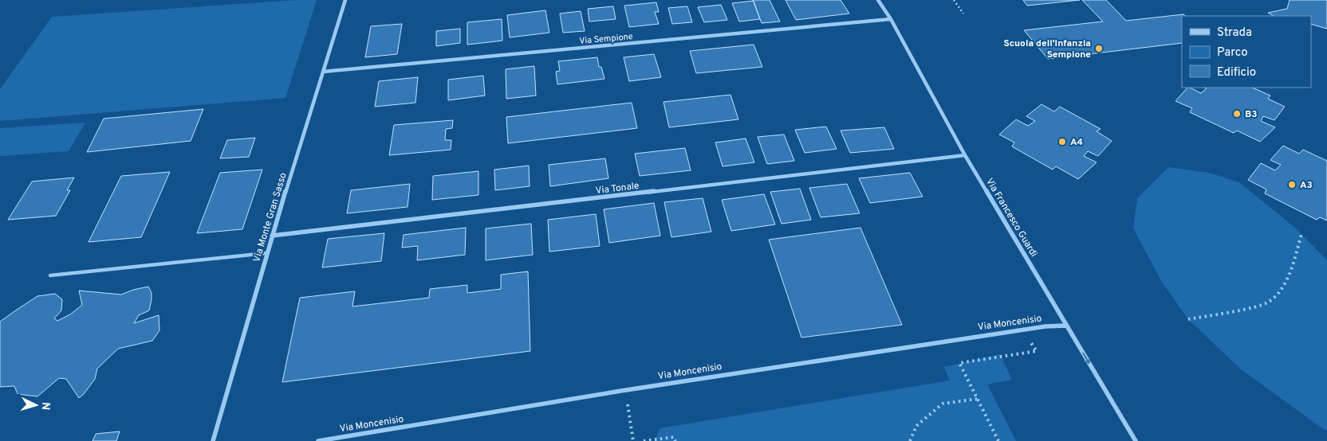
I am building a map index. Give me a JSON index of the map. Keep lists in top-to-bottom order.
{
  "streets": {
    "street": [
      "Via Sempione",
      "Via Tonale",
      "Via Monte Gran Sasso",
      "Via Francesco Guardi",
      "Via Moncenisio"
    ]
  },
  "crossings": [
    ["Via Sempione", "Via Monte Gran Sasso"],
    ["Via Sempione", "Via Francesco Guardi"],
    ["Via Tonale", "Via Monte Gran Sasso"],
    ["Via Tonale", "Via Francesco Guardi"],
    ["Via Francesco Guardi", "Via Moncenisio"]
  ],
  "places": [
    "Scuola dell'Infanzia Sempione",
    "B3",
    "A4",
    "A3"
  ],
  "legend": ["Strada", "Parco", "Edificio"],
  "north": "right"
}
